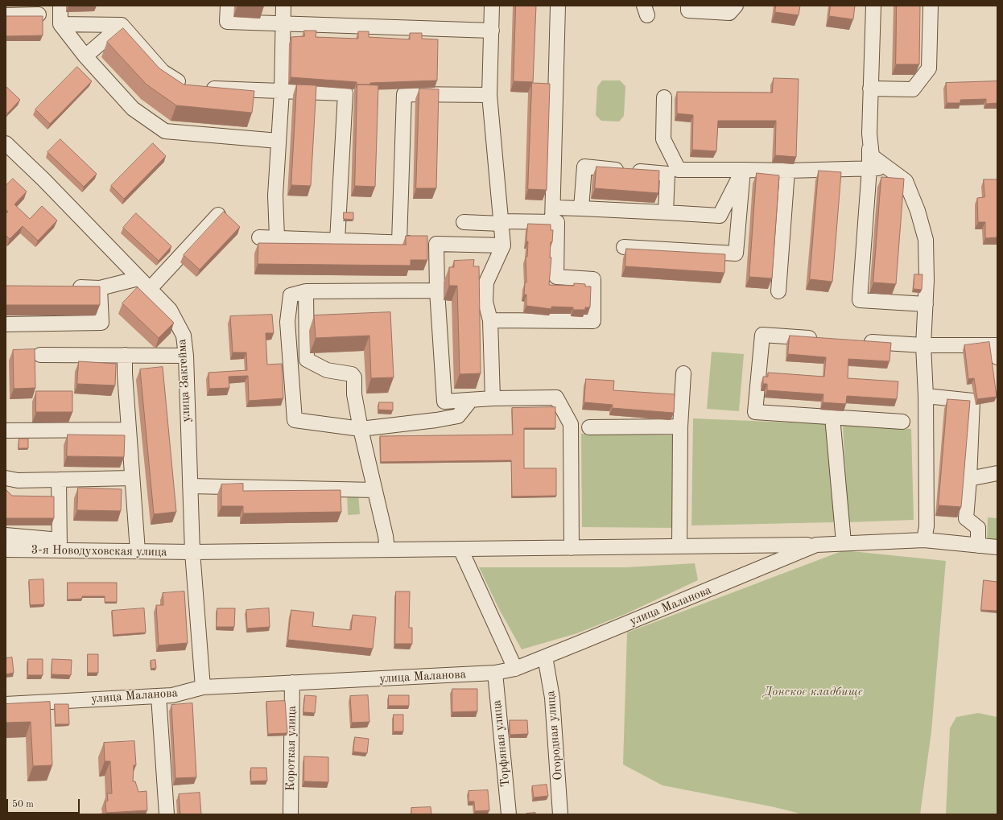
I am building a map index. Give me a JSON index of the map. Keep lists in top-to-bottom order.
{
  "streets": {
    "street": [
      "улица Закгейма",
      "3-я Новодуховская улица",
      "улица Маланова",
      "Огородная улица",
      "Торфяная улица",
      "Короткая улица"
    ]
  },
  "crossings": [
    ["улица Закгейма", "3-я Новодуховская улица"],
    ["улица Закгейма", "улица Маланова"],
    ["3-я Новодуховская улица", "улица Маланова"],
    ["улица Маланова", "Огородная улица"],
    ["улица Маланова", "Торфяная улица"],
    ["улица Маланова", "Короткая улица"]
  ],
  "parks": ["Донское кладбище"],
  "scale_bar": "50 m"
}
